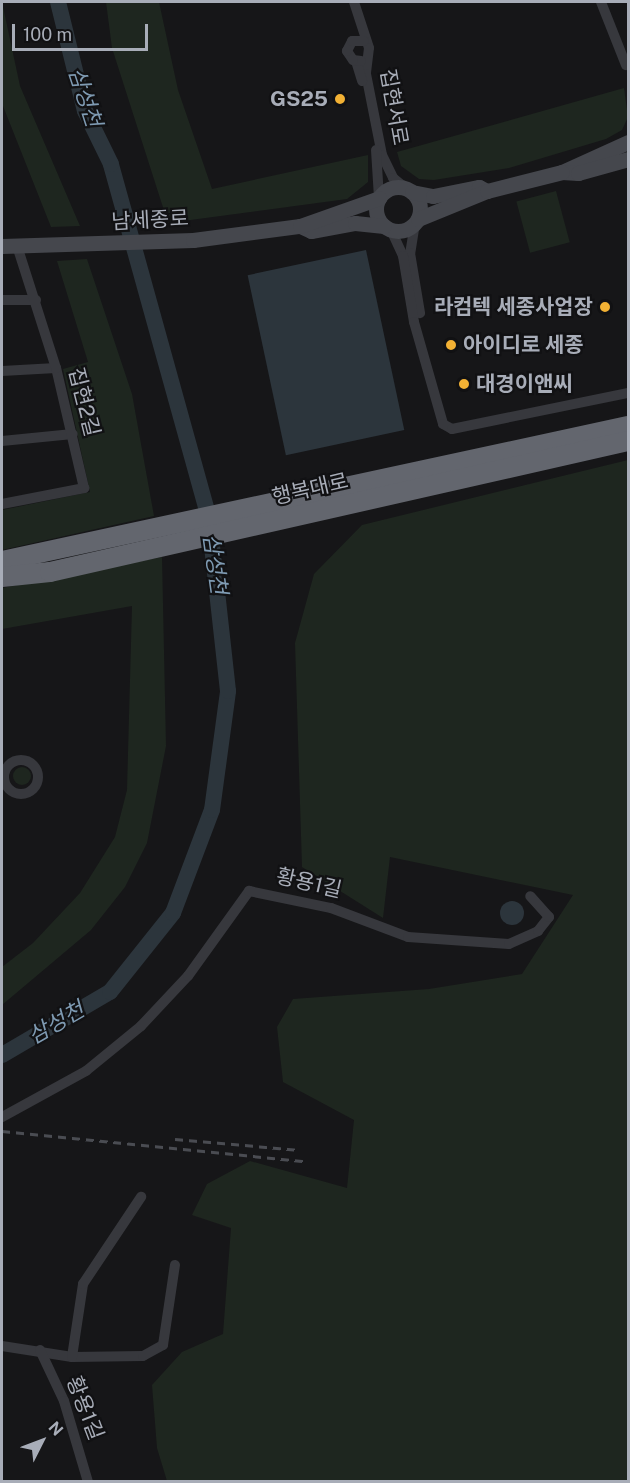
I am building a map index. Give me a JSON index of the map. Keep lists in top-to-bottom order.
{
  "streets": {
    "highway": ["행복대로"],
    "street": [
      "집현서로",
      "남세종로",
      "집현2길",
      "황용1길"
    ]
  },
  "crossings": [
    ["집현서로", "남세종로"],
    ["남세종로", "집현2길"]
  ],
  "water": ["삼성천"],
  "places": [
    "GS25",
    "라컴텍 세종사업장",
    "아이디로 세종",
    "대경이앤씨"
  ],
  "scale_bar": "100 m",
  "north": "top right"
}
